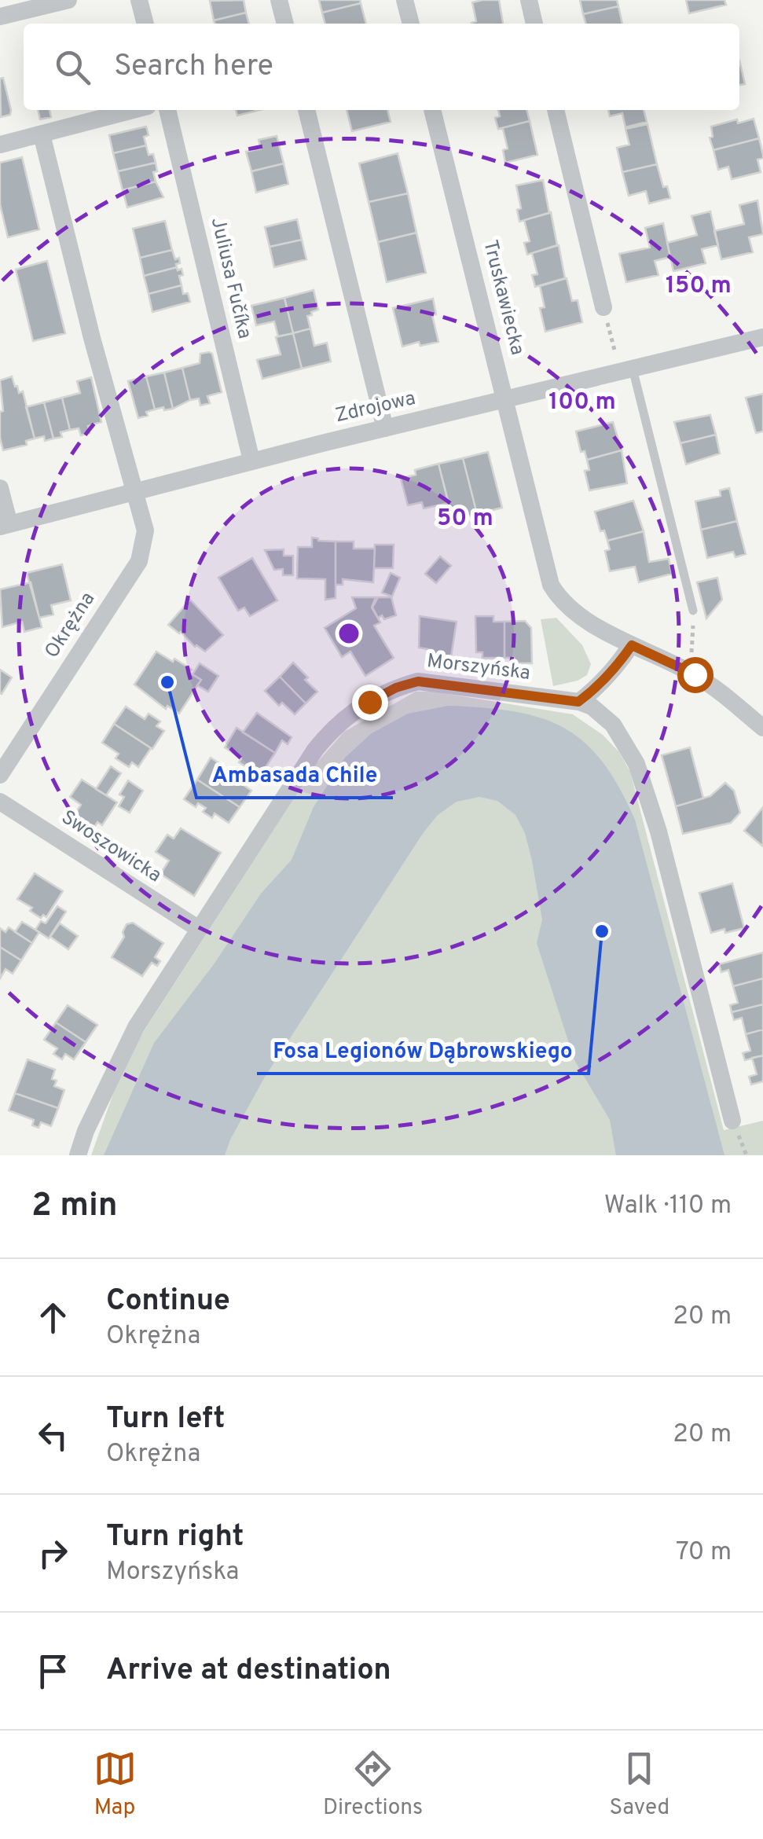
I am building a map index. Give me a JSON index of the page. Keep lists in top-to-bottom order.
{
  "streets": {
    "street": [
      "Juliusa Fučíka",
      "Truskawiecka",
      "Zdrojowa",
      "Okrężna",
      "Morszyńska",
      "Swoszowicka"
    ]
  },
  "crossings": [
    ["Juliusa Fučíka", "Zdrojowa"],
    ["Truskawiecka", "Zdrojowa"],
    ["Zdrojowa", "Okrężna"],
    ["Morszyńska", "Swoszowicka"]
  ],
  "places": ["Ambasada Chile", "Fosa Legionów Dąbrowskiego"],
  "page": {
    "search": "Search here",
    "heading": ["2 min", "Walk · 110 m"],
    "list": [
      ["Continue", "Okrężna", "20 m"],
      ["Turn left", "Okrężna", "20 m"],
      ["Turn right", "Morszyńska", "70 m"],
      "Arrive at destination"
    ],
    "nav": ["Map", "Directions", "Saved"]
  },
  "rings": ["150 m", "100 m", "50 m"]
}
